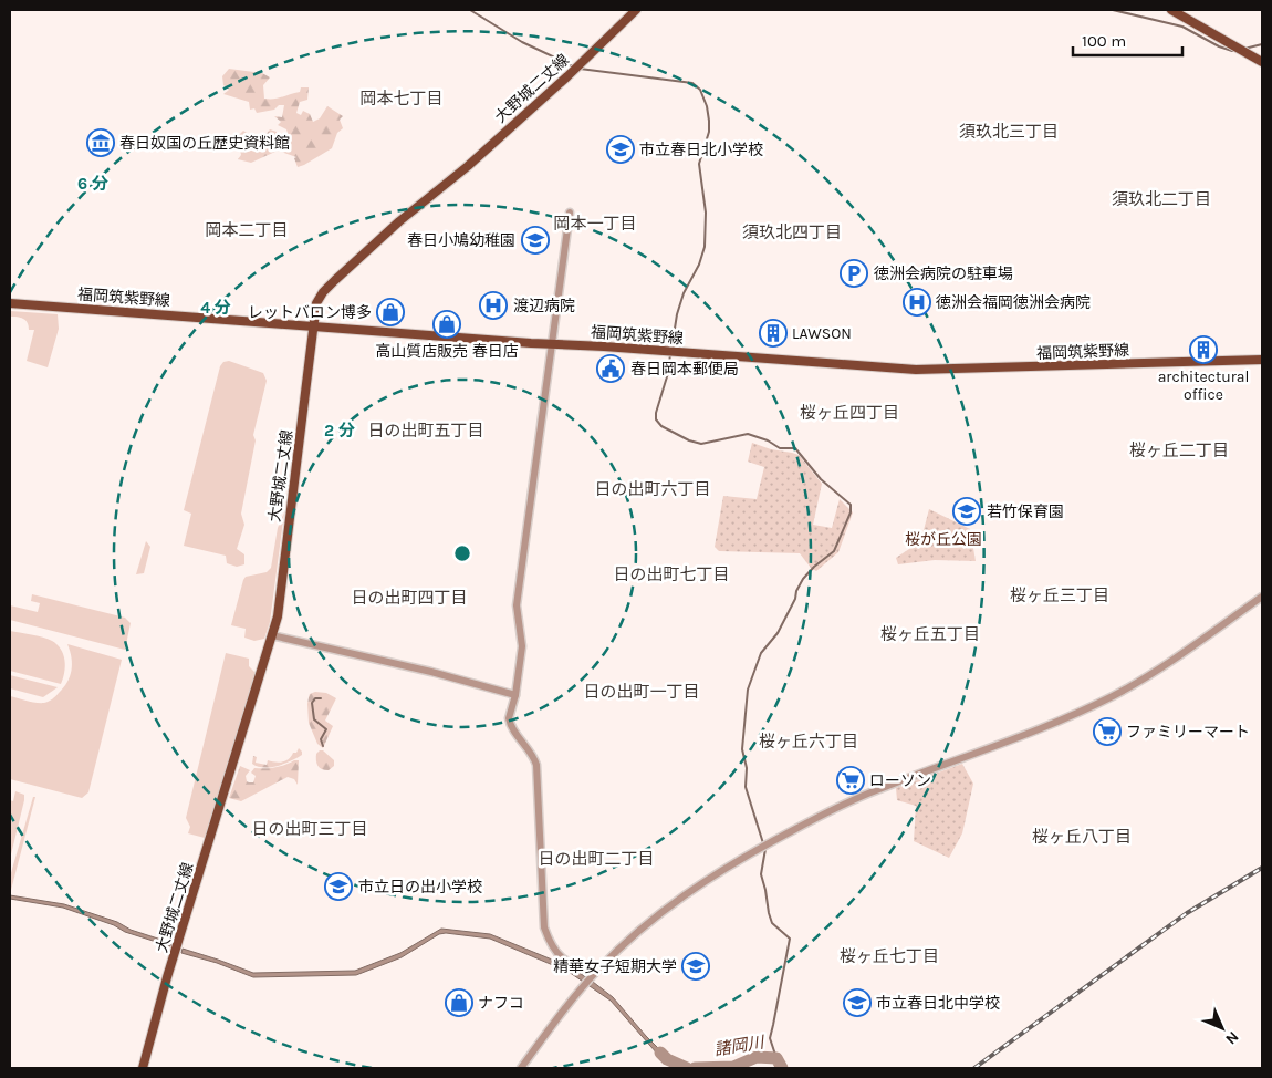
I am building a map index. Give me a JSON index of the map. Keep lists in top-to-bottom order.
{
  "streets": {
    "main road": ["大野城二丈線", "福岡筑紫野線"]
  },
  "crossings": [
    ["大野城二丈線", "福岡筑紫野線"]
  ],
  "districts": [
    "岡本七丁目",
    "須玖北三丁目",
    "須玖北二丁目",
    "岡本一丁目",
    "岡本二丁目",
    "須玖北四丁目",
    "桜ヶ丘四丁目",
    "日の出町五丁目",
    "桜ヶ丘二丁目",
    "日の出町六丁目",
    "日の出町七丁目",
    "桜ヶ丘三丁目",
    "日の出町四丁目",
    "桜ヶ丘五丁目",
    "日の出町一丁目",
    "桜ヶ丘六丁目",
    "日の出町三丁目",
    "桜ヶ丘八丁目",
    "日の出町二丁目",
    "桜ヶ丘七丁目"
  ],
  "water": ["諸岡川"],
  "parks": ["桜が丘公園"],
  "places": {
    "museum": ["春日奴国の丘歴史資料館"],
    "school or university": [
      "市立春日北小学校",
      "春日小鳩幼稚園",
      "若竹保育園",
      "市立日の出小学校",
      "精華女子短期大学",
      "市立春日北中学校"
    ],
    "parking": ["徳洲会病院の駐車場"],
    "hospital": ["徳洲会福岡徳洲会病院", "渡辺病院"],
    "shop": ["レットバロン博多", "高山質店販売 春日店", "ナフコ"],
    "building": ["LAWSON", "architectural office"],
    "public building": ["春日岡本郵便局"],
    "supermarket": ["ファミリーマート", "ローソン"]
  },
  "scale_bar": "100 m",
  "north": "bottom right",
  "rings": ["6 分", "4 分", "2 分"]
}
